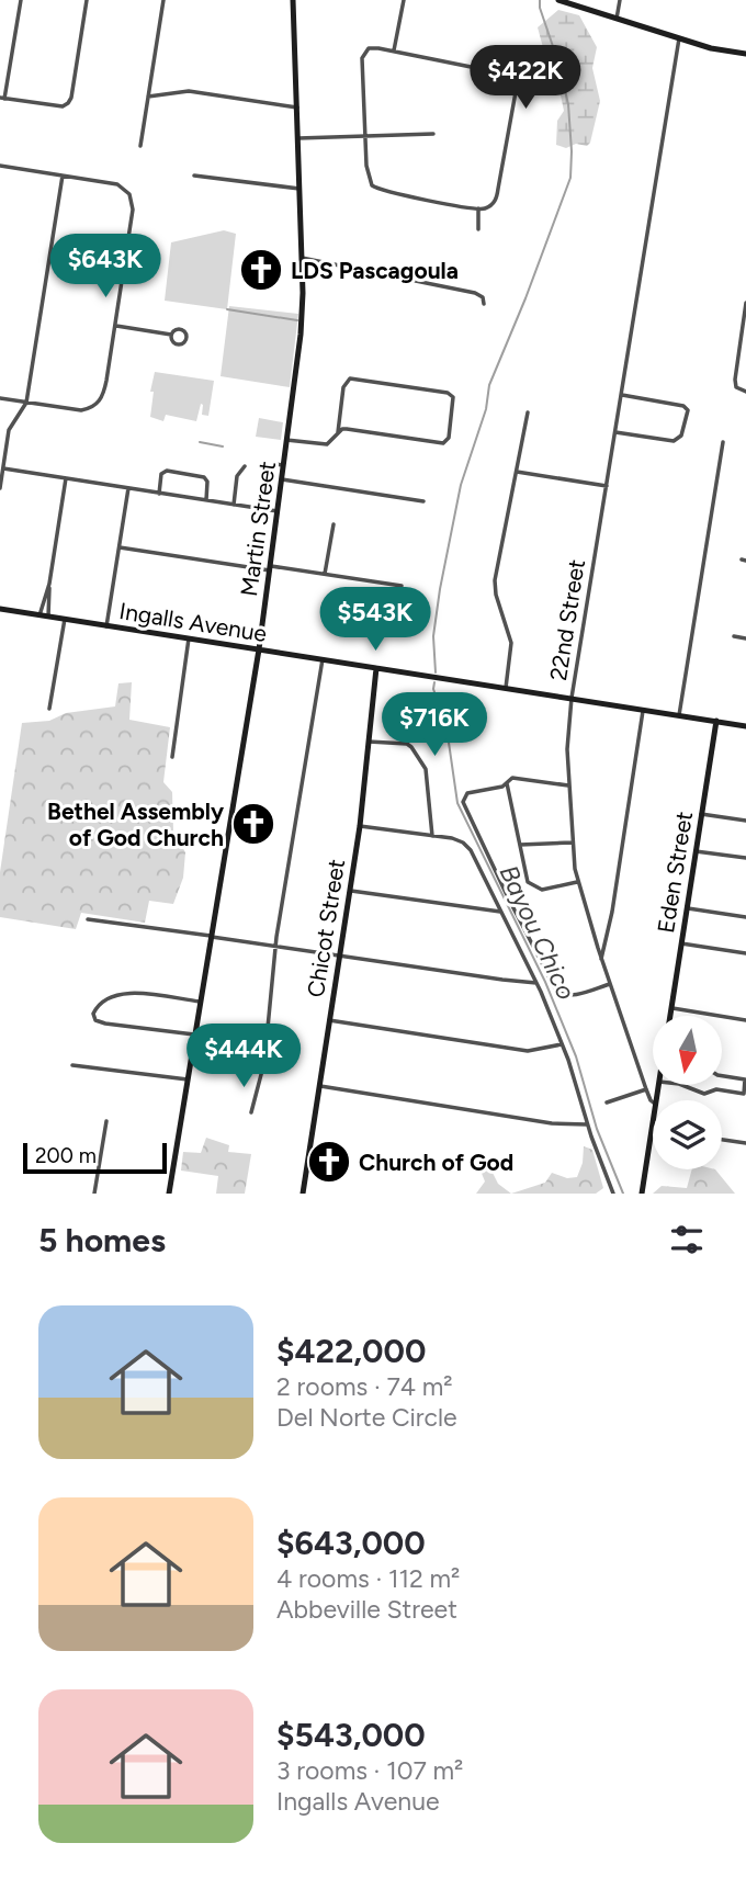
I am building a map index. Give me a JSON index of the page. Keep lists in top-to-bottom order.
{
  "streets": {
    "street": [
      "Martin Street",
      "22nd Street",
      "Ingalls Avenue",
      "Eden Street",
      "Chicot Street"
    ]
  },
  "crossings": [
    ["Martin Street", "Ingalls Avenue"],
    ["22nd Street", "Ingalls Avenue"],
    ["Ingalls Avenue", "Eden Street"],
    ["Ingalls Avenue", "Chicot Street"]
  ],
  "water": ["Bayou Chico"],
  "places": {
    "church": ["LDS Pascagoula", "Bethel Assembly of God Church", "Church of God"]
  },
  "scale_bar": "200 m",
  "north": "bottom",
  "page": {
    "price": [
      "$422K",
      "$643K",
      "$543K",
      "$716K",
      "$444K"
    ],
    "scale": "200 m",
    "heading": "5 homes",
    "list": [
      {
        "name": "$422,000",
        "note": "2 rooms · 74 m² · Del Norte Circle"
      },
      {
        "name": "$643,000",
        "note": "4 rooms · 112 m² · Abbeville Street"
      },
      {
        "name": "$543,000",
        "note": "3 rooms · 107 m² · Ingalls Avenue"
      }
    ]
  }
}
